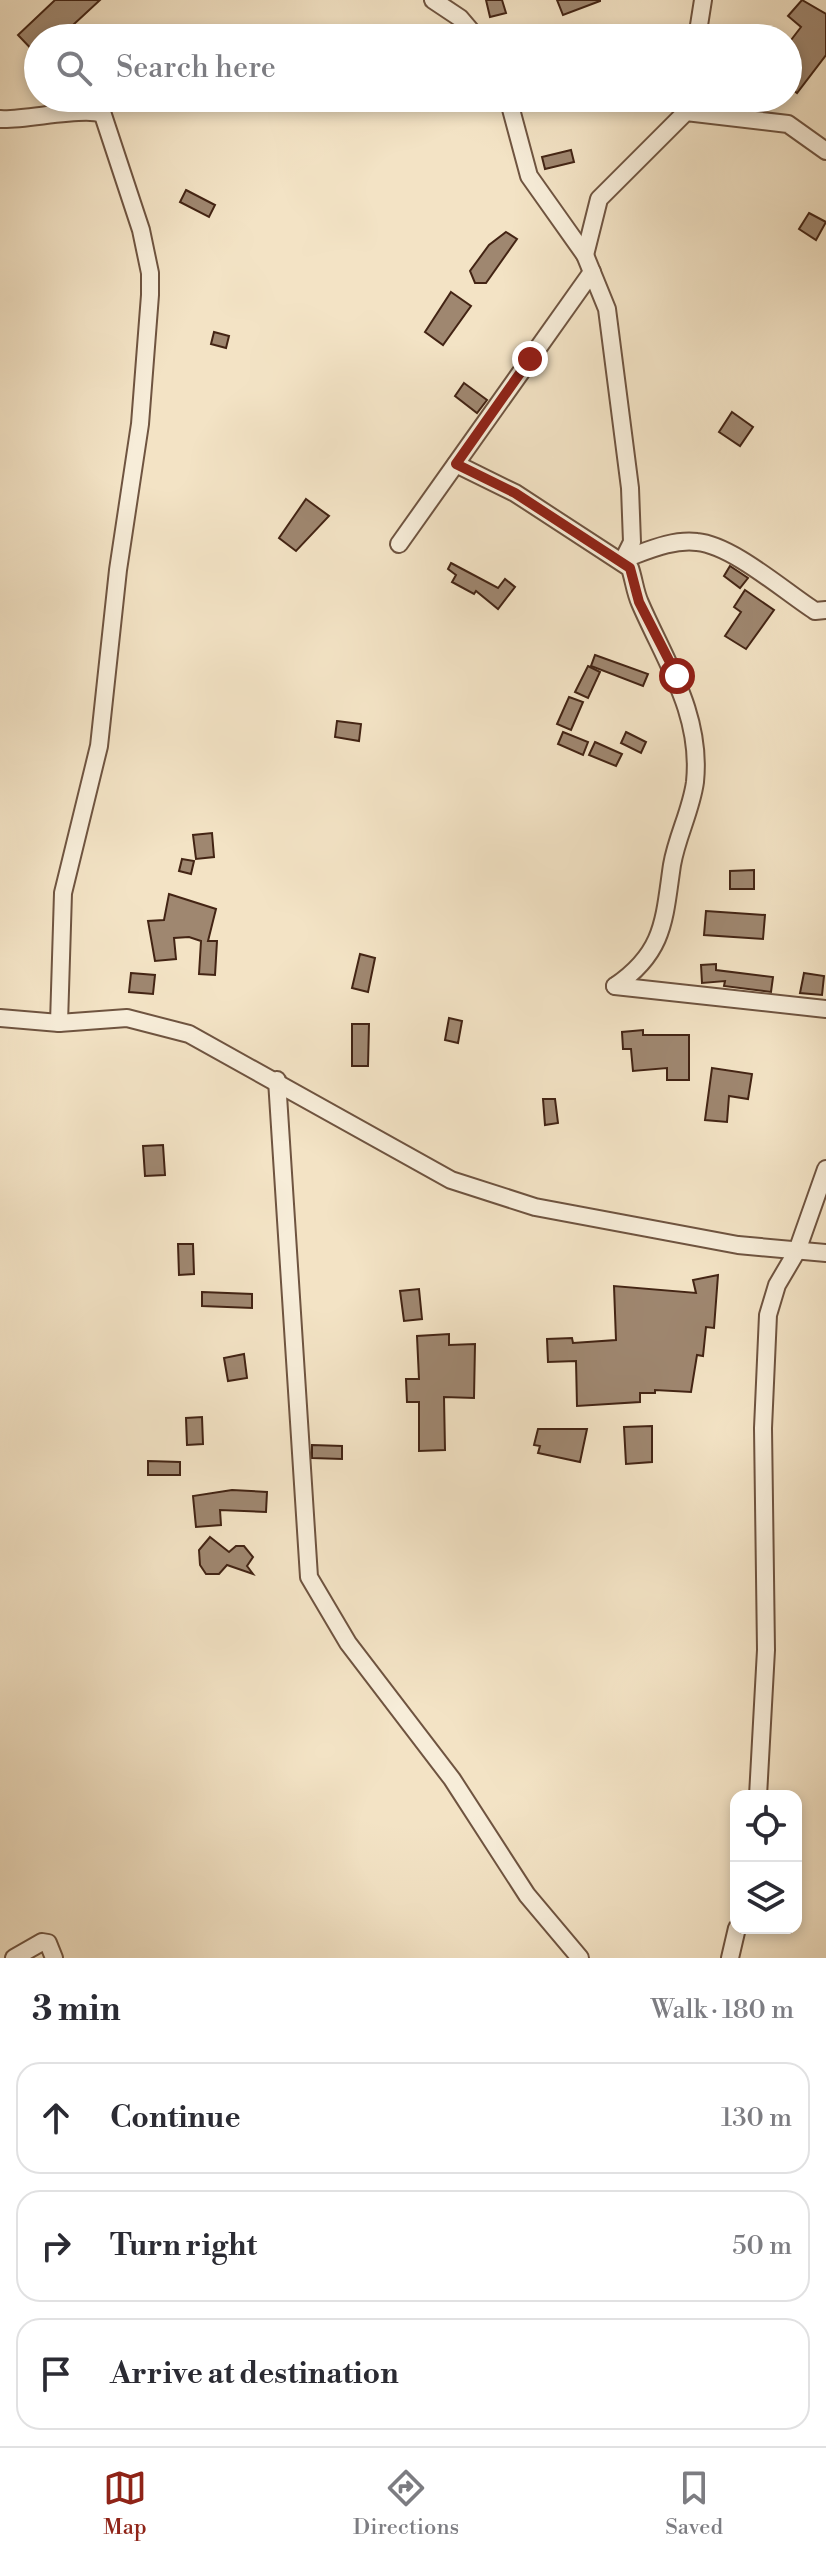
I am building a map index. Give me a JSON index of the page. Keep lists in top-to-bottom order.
{
  "page": {
    "search": "Search here",
    "heading": ["3 min", "Walk · 180 m"],
    "list": [
      ["Continue", "130 m"],
      ["Turn right", "50 m"],
      "Arrive at destination"
    ],
    "nav": ["Map", "Directions", "Saved"]
  }
}
